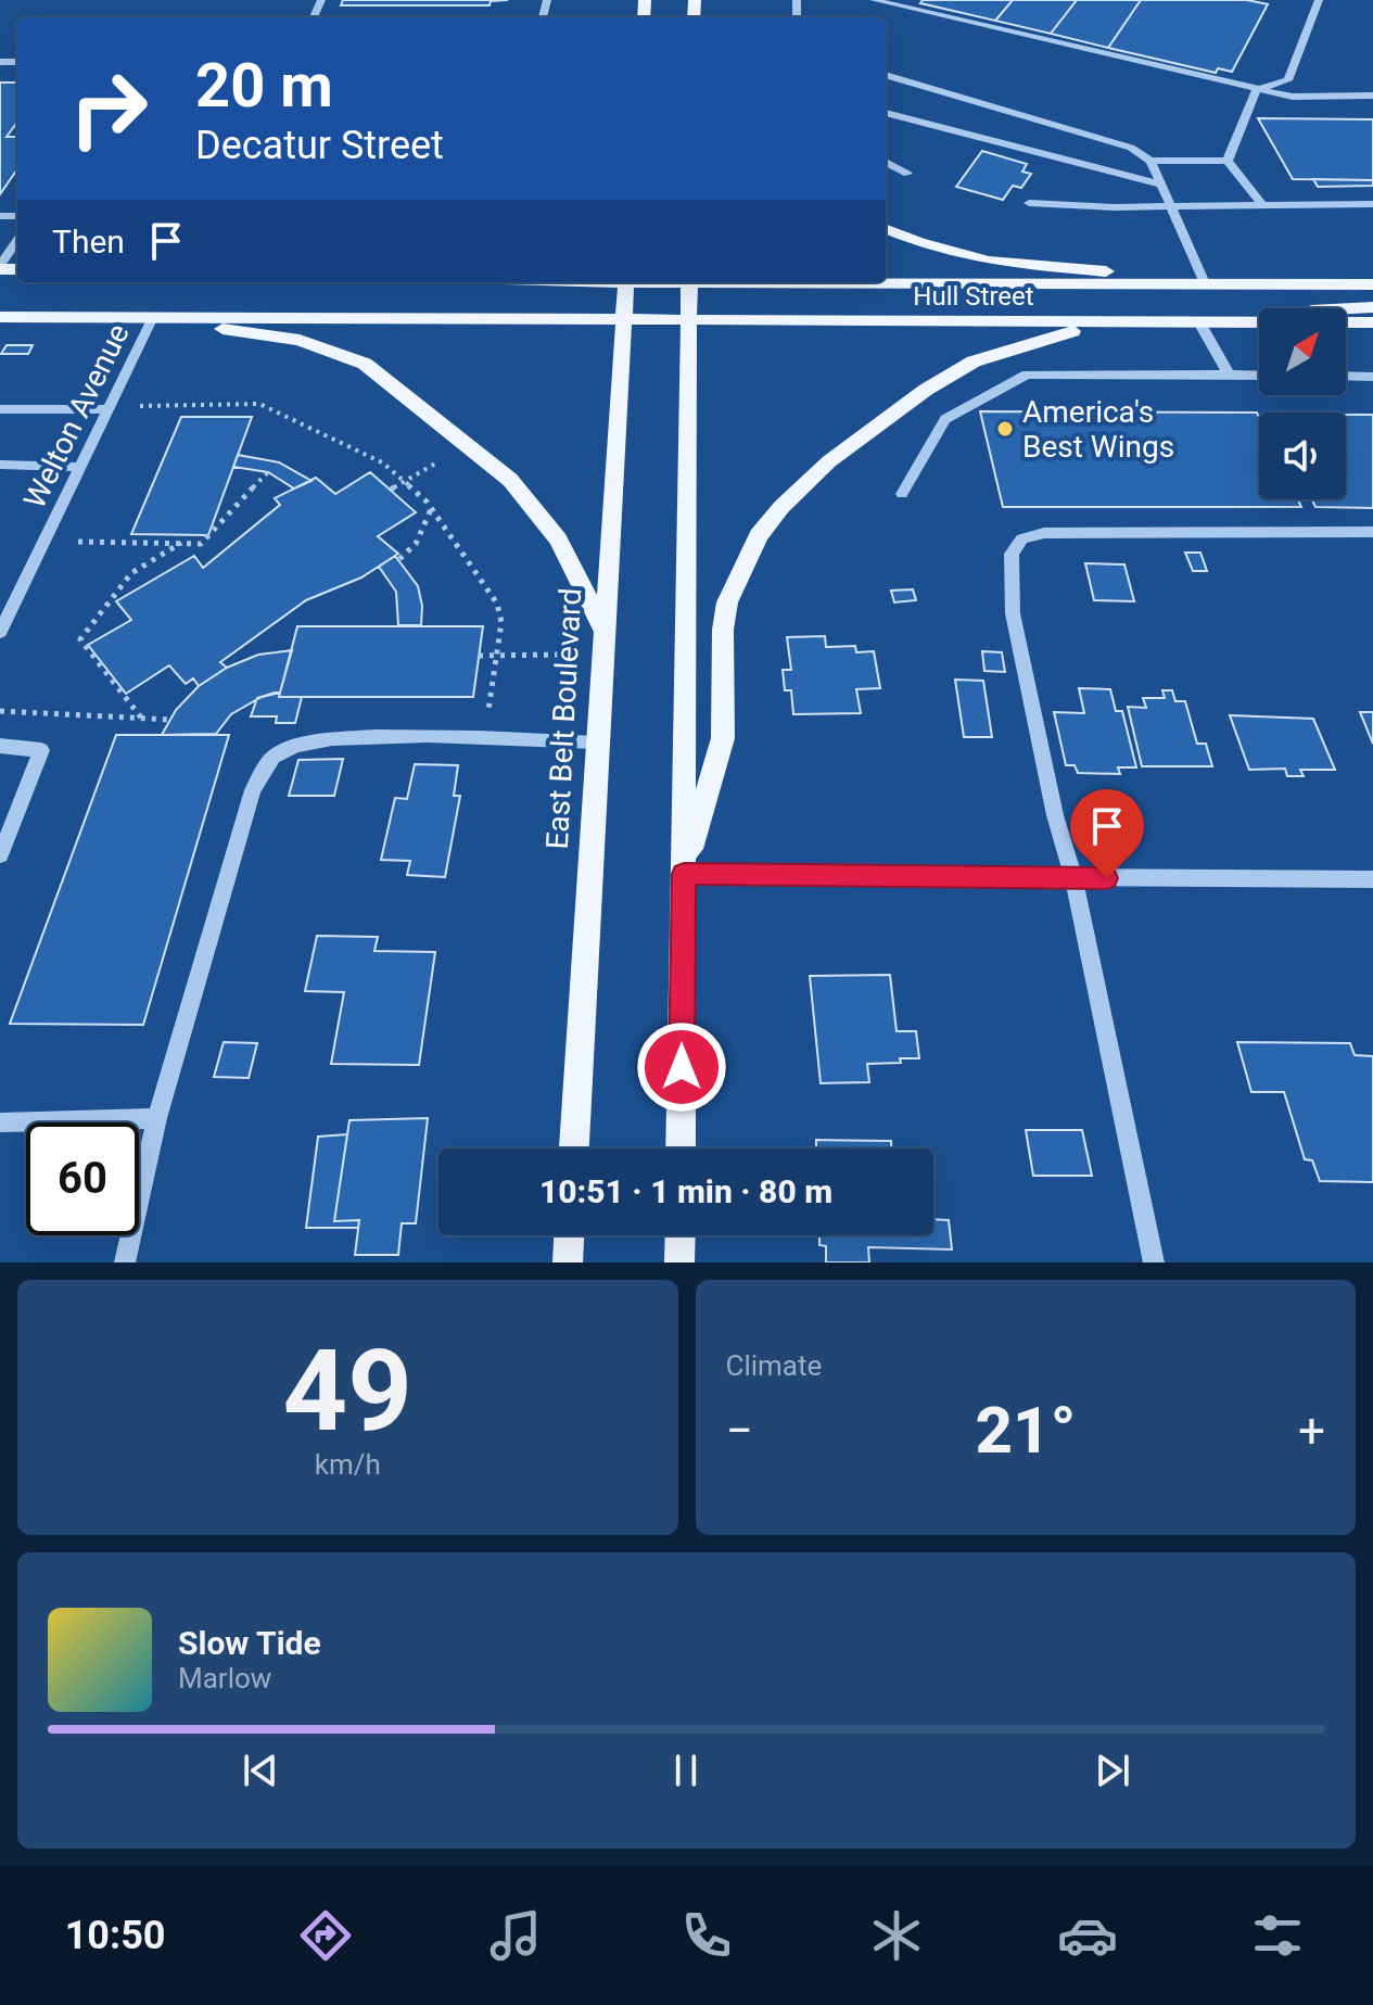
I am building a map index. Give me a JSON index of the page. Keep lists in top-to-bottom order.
{
  "streets": {
    "main road": ["Hull Street", "East Belt Boulevard"],
    "street": ["Welton Avenue"]
  },
  "crossings": [
    ["Hull Street", "Welton Avenue"],
    ["Hull Street", "East Belt Boulevard"]
  ],
  "places": ["America's Best Wings"],
  "north": "top right",
  "page": {
    "turn": ["20 m", "Decatur Street"],
    "then": "Then",
    "limit": "60",
    "trip": "10:51 · 1 min · 80 m",
    "tile": [
      ["49", "km/h"],
      "Climate"
    ],
    "heat": ["−", "21°", "+"],
    "song": ["Slow Tide", "Marlow"],
    "tabs": "10:50"
  }
}
